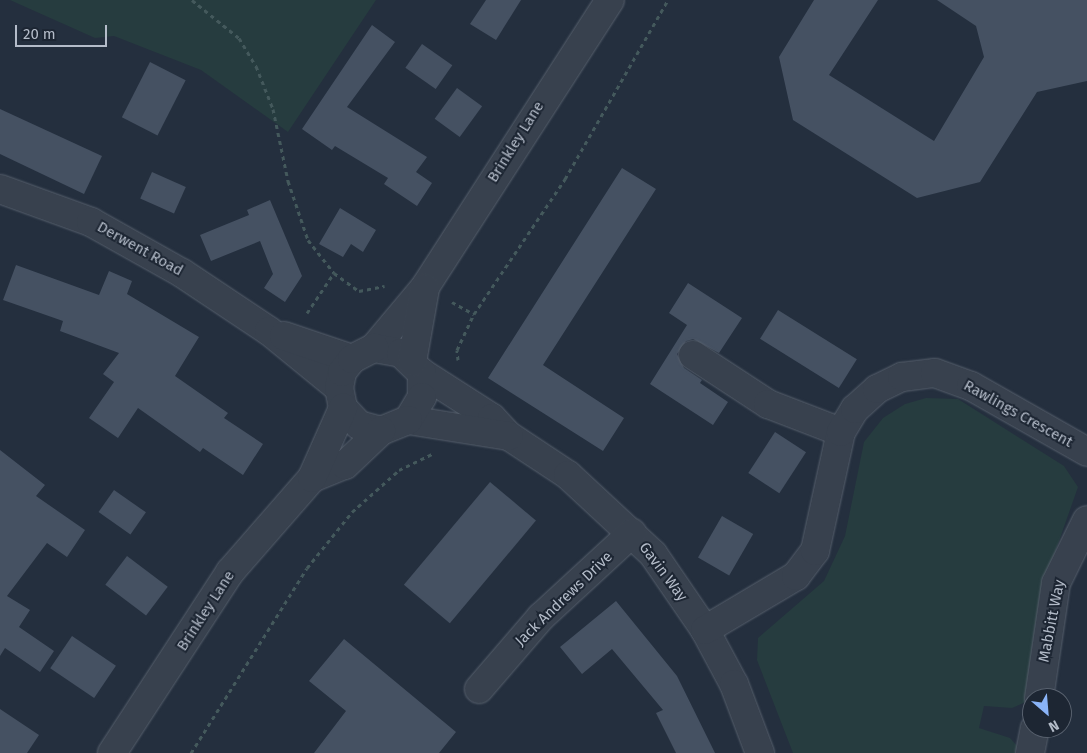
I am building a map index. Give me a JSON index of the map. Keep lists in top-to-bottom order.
{
  "streets": {
    "street": [
      "Brinkley Lane",
      "Derwent Road",
      "Rawlings Crescent",
      "Gavin Way",
      "Jack Andrews Drive",
      "Mabbitt Way"
    ]
  },
  "crossings": [
    ["Brinkley Lane", "Derwent Road"],
    ["Rawlings Crescent", "Gavin Way"],
    ["Gavin Way", "Jack Andrews Drive"]
  ],
  "scale_bar": "20 m",
  "north": "bottom right"
}
